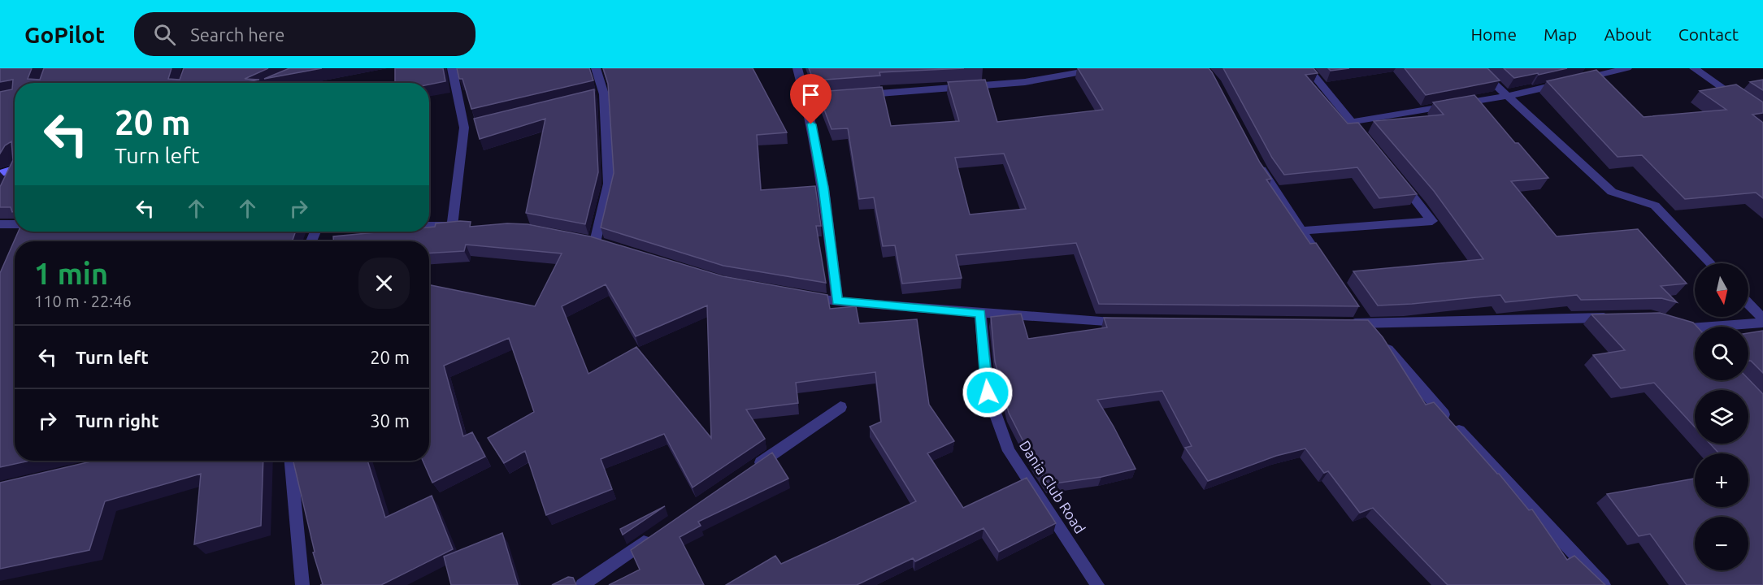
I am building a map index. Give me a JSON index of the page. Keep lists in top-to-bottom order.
{
  "streets": {
    "street": ["Dania Club Road"]
  },
  "north": "bottom",
  "page": {
    "header": "GoPilot",
    "search": "Search here",
    "nav": [
      "Home",
      "Map",
      "About",
      "Contact"
    ],
    "turn": ["20 m", "Turn left"],
    "heading": ["1 min", "110 m · 22:46"],
    "map_buttons": ["+", "−"],
    "list": [
      {
        "name": "Turn left",
        "value": "20 m"
      },
      {
        "name": "Turn right",
        "value": "30 m"
      }
    ]
  }
}
